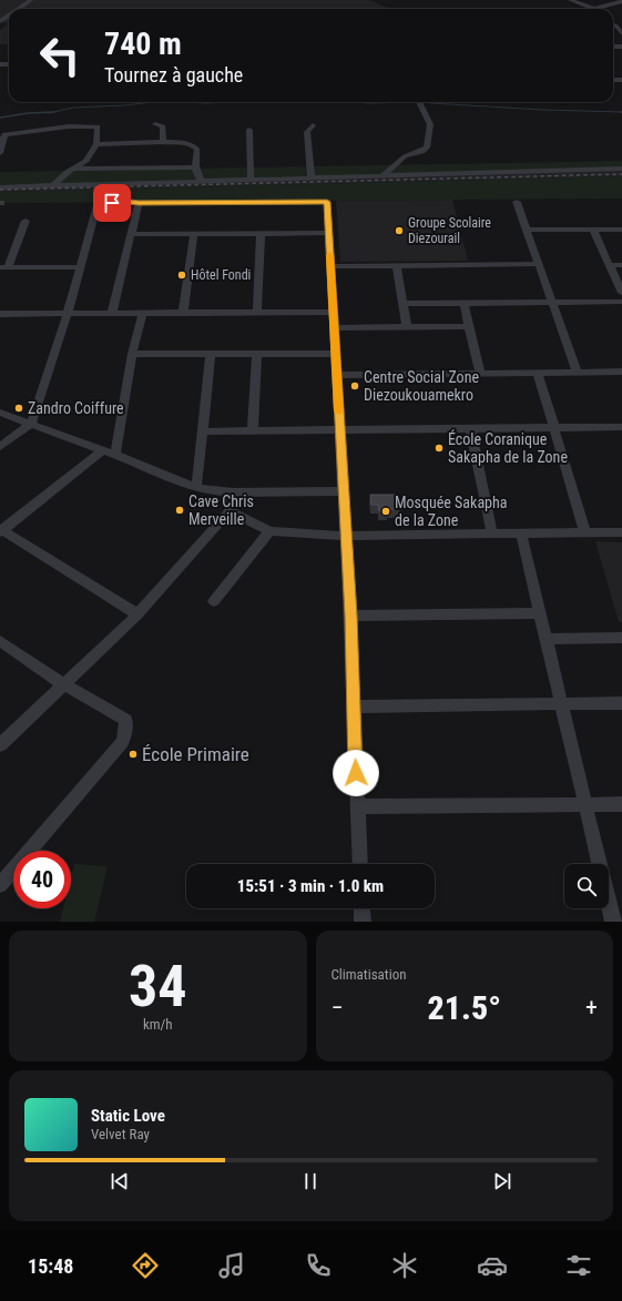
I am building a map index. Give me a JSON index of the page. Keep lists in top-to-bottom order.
{
  "places": [
    "Groupe Scolaire Diezourail",
    "Hôtel Fondi",
    "Centre Social Zone Diezoukouamekro",
    "Zandro Coiffure",
    "École Coranique Sakapha de la Zone",
    "Cave Chris Merveille",
    "Mosquée Sakapha de la Zone",
    "École Primaire"
  ],
  "page": {
    "turn": ["740 m", "Tournez à gauche"],
    "limit": "40",
    "trip": "15:51 · 3 min · 1.0 km",
    "tile": [
      ["34", "km/h"],
      "Climatisation"
    ],
    "heat": ["−", "21.5°", "+"],
    "song": ["Static Love", "Velvet Ray"],
    "tabs": "15:48"
  }
}
